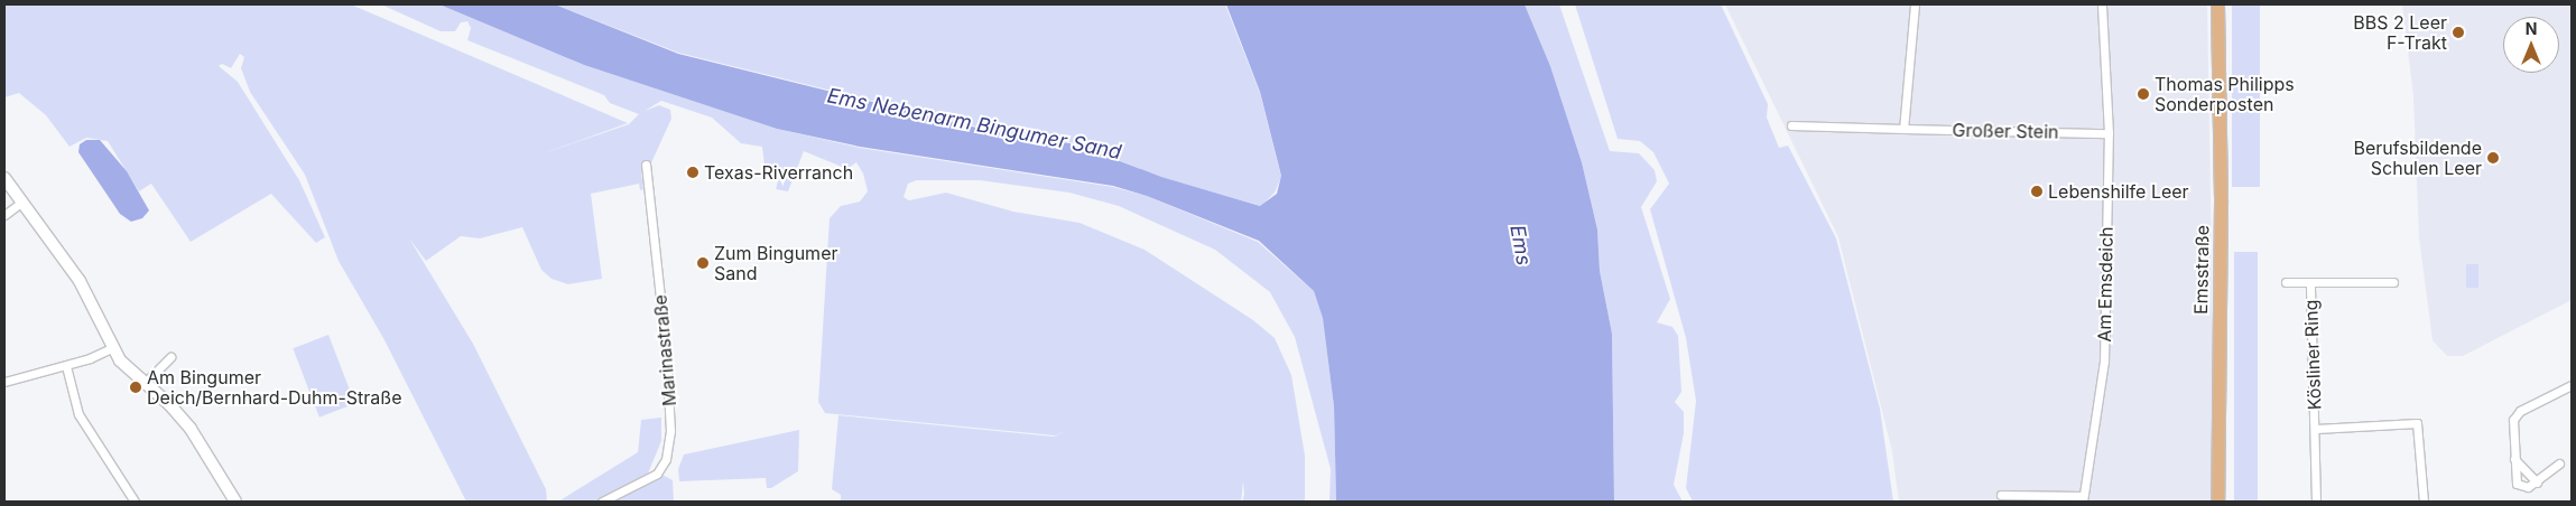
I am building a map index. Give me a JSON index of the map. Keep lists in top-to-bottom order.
{
  "streets": {
    "main road": ["Emsstraße"],
    "street": [
      "Großer Stein",
      "Am Emsdeich",
      "Marinastraße",
      "Kösliner Ring"
    ]
  },
  "crossings": [
    ["Großer Stein", "Am Emsdeich"]
  ],
  "water": ["Ems Nebenarm Bingumer Sand", "Ems"],
  "places": [
    "BBS 2 Leer F-Trakt",
    "Thomas Philipps Sonderposten",
    "Berufsbildende Schulen Leer",
    "Texas-Riverranch",
    "Lebenshilfe Leer",
    "Zum Bingumer Sand",
    "Am Bingumer Deich/Bernhard-Duhm-Straße"
  ],
  "north": "top"
}
